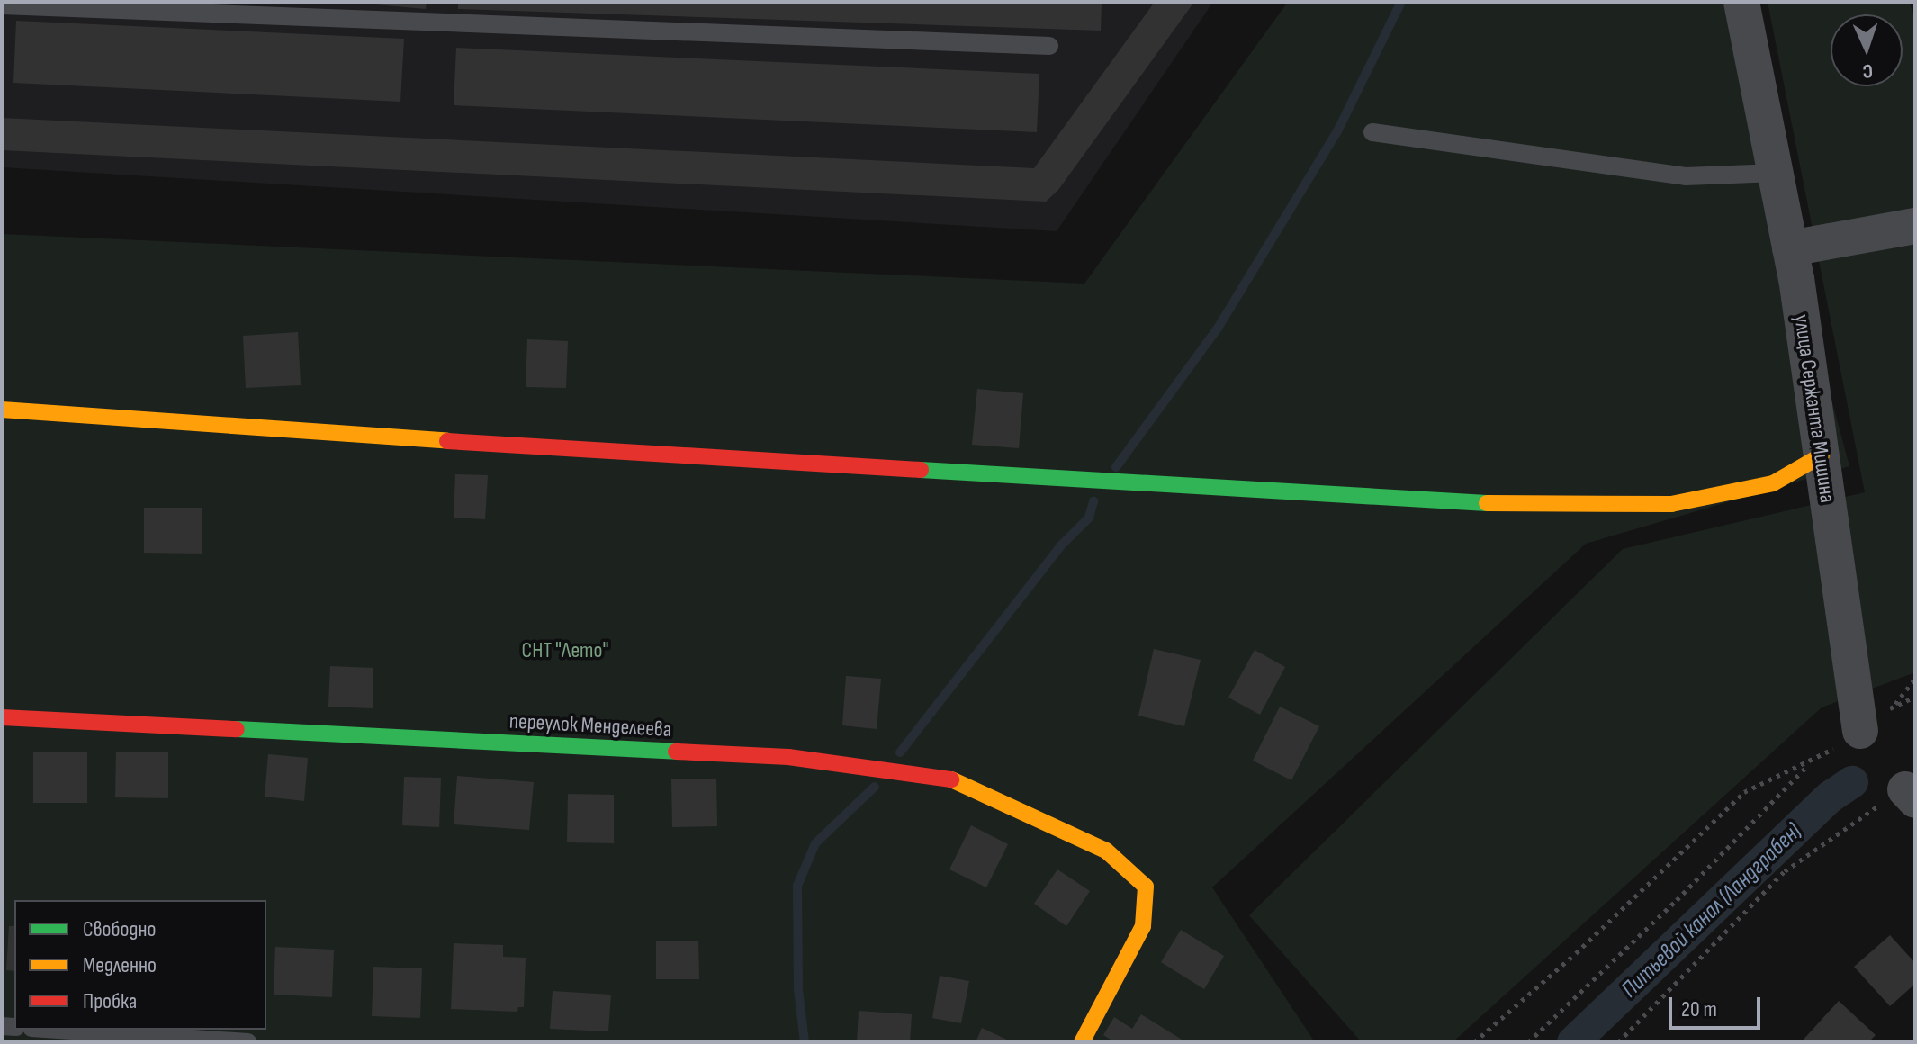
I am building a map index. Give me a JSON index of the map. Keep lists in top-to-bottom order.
{
  "streets": {
    "street": ["улица Сержанта Мишина", "переулок Менделеева"]
  },
  "water": ["Питьевой канал (Ландграбен)"],
  "parks": ["СНТ \"Лето\""],
  "legend": ["Свободно", "Медленно", "Пробка"],
  "scale_bar": "20 m",
  "north": "bottom"
}
